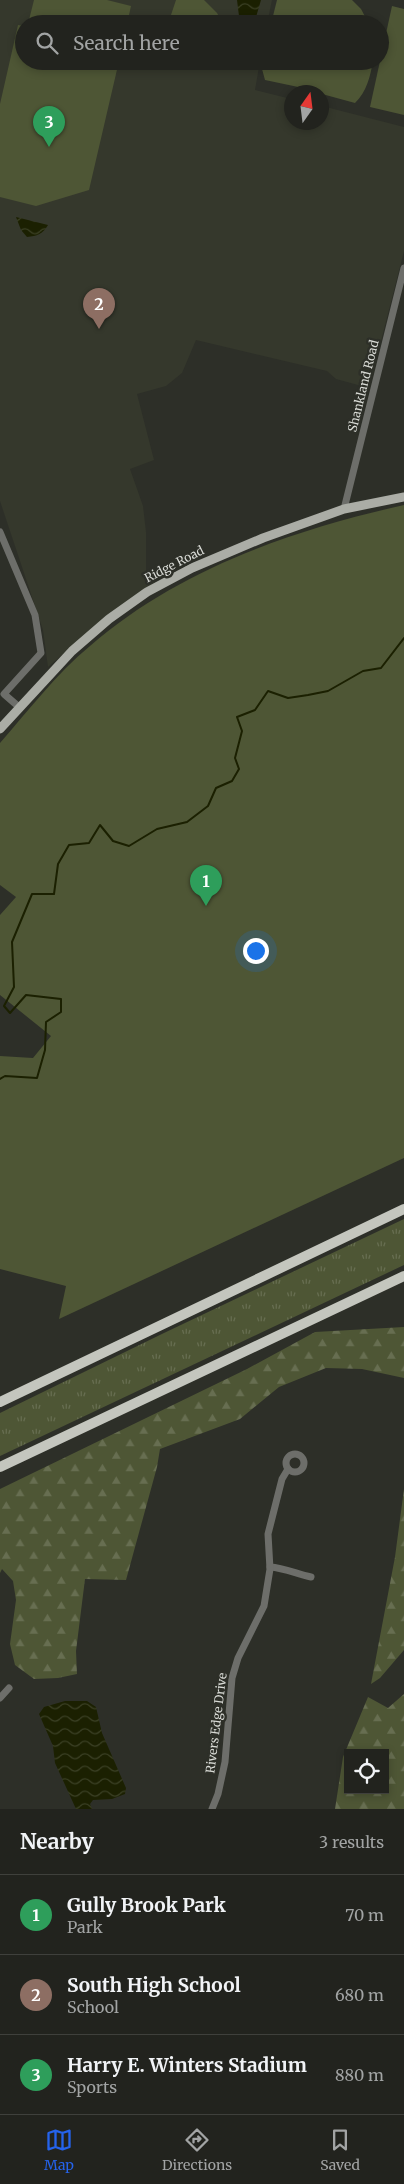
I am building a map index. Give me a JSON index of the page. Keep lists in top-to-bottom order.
{
  "streets": {
    "main road": ["Ridge Road"],
    "street": ["Shankland Road", "Rivers Edge Drive"]
  },
  "crossings": [
    ["Shankland Road", "Ridge Road"]
  ],
  "north": "top",
  "page": {
    "search": "Search here",
    "pins": ["3", "2", "1"],
    "heading": ["Nearby", "3 results"],
    "list": [
      {
        "mark": "1",
        "name": "Gully Brook Park",
        "note": "Park",
        "value": "70 m"
      },
      {
        "mark": "2",
        "name": "South High School",
        "note": "School",
        "value": "680 m"
      },
      {
        "mark": "3",
        "name": "Harry E. Winters Stadium",
        "note": "Sports",
        "value": "880 m"
      }
    ],
    "nav": ["Map", "Directions", "Saved"]
  }
}
